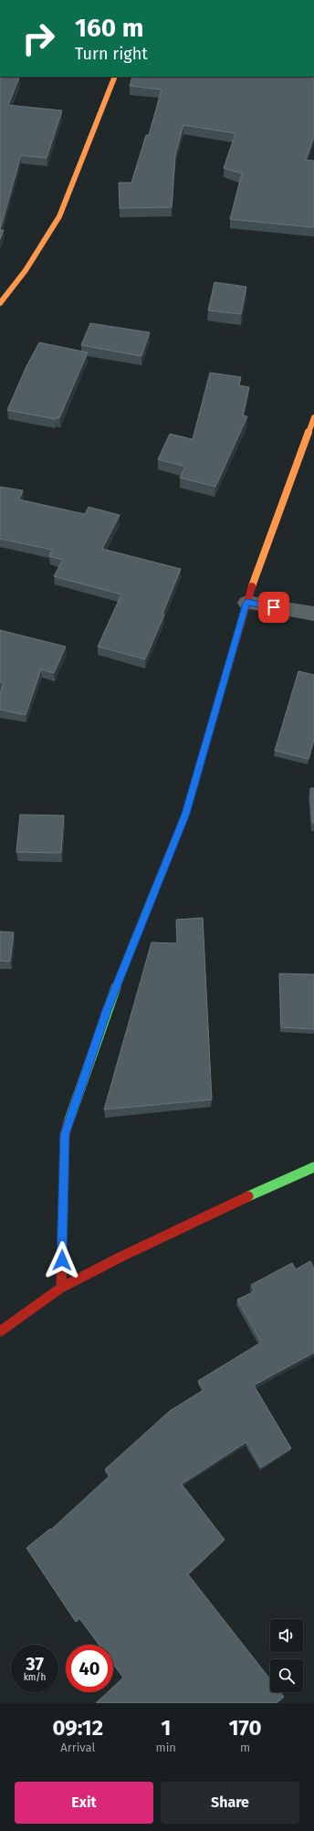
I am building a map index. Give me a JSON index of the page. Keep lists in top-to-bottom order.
{
  "page": {
    "turn": ["160 m", "Turn right"],
    "speed": "37 km/h",
    "limit": "40",
    "eta": [
      "09:12",
      "Arrival",
      "1",
      "min",
      "170",
      "m"
    ],
    "buttons": ["Exit", "Share"]
  }
}
